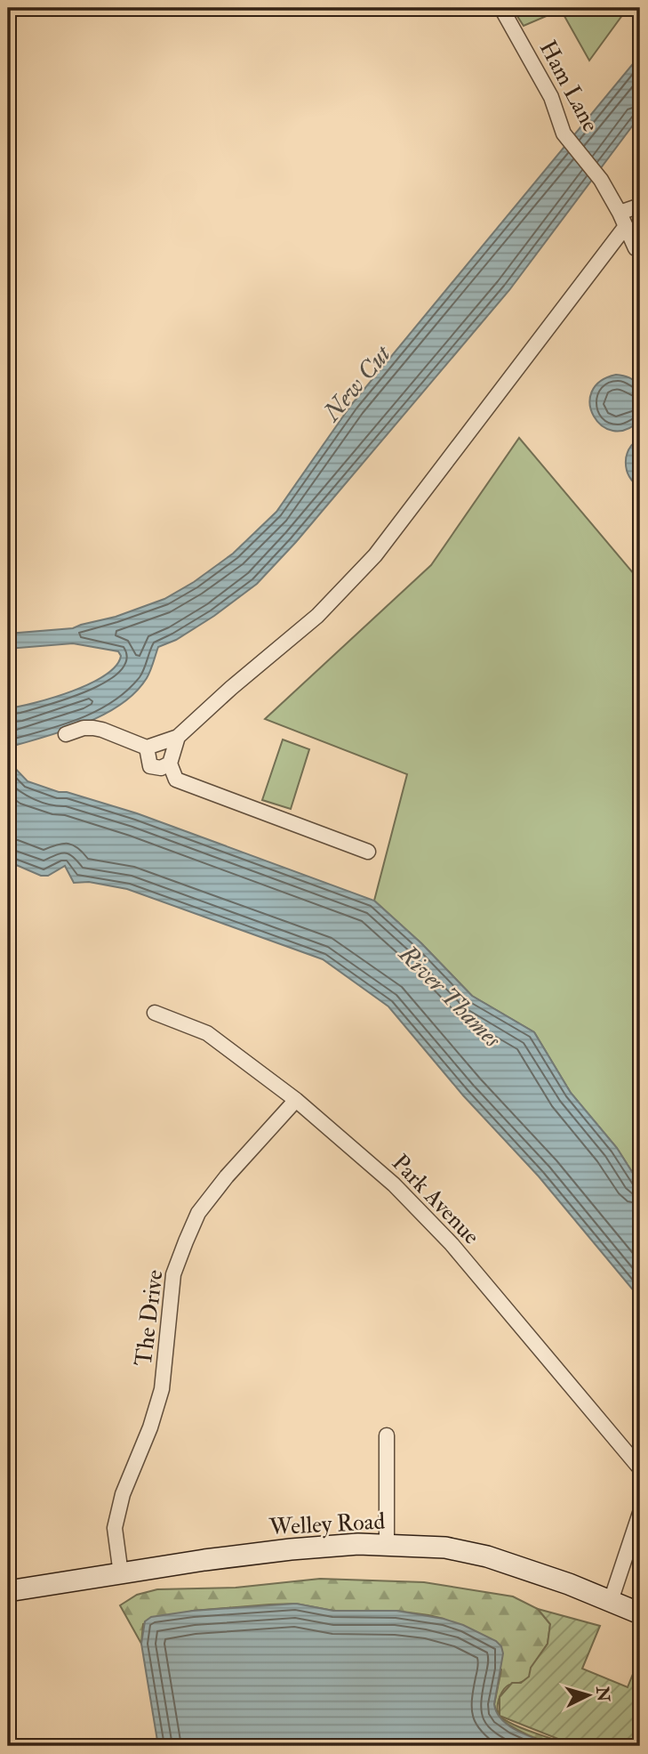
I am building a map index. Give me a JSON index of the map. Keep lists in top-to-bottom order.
{
  "streets": {
    "main road": ["Welley Road"],
    "street": ["Ham Lane", "Park Avenue", "The Drive"]
  },
  "crossings": [
    ["Park Avenue", "The Drive"],
    ["The Drive", "Welley Road"]
  ],
  "water": ["New Cut", "River Thames"],
  "north": "right"
}
